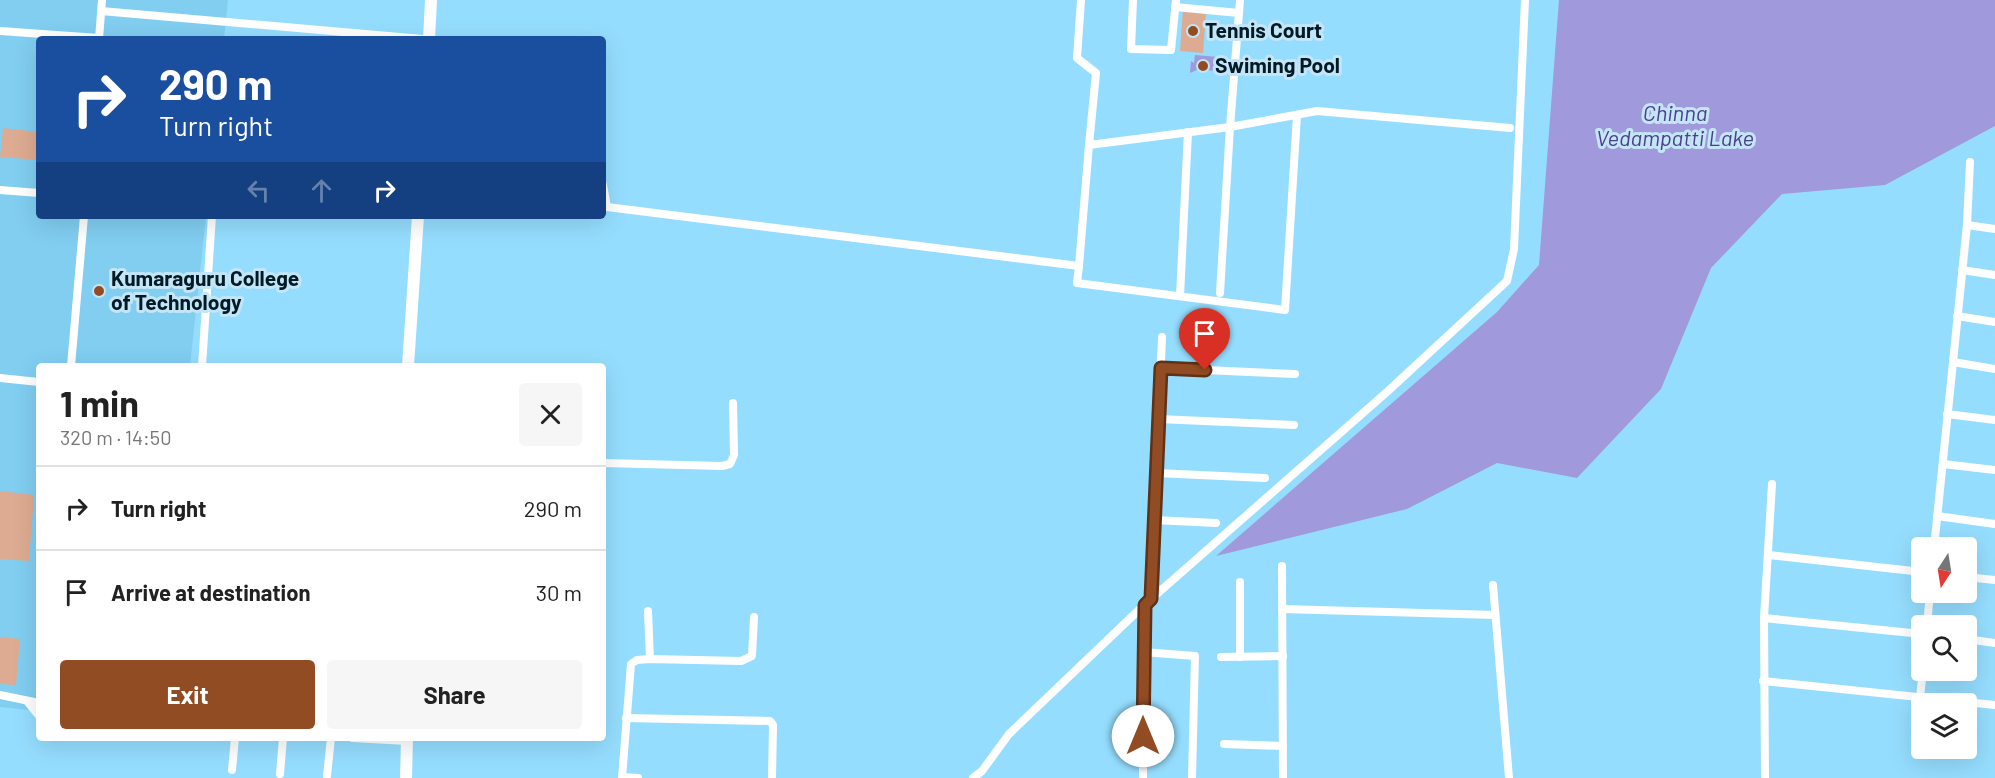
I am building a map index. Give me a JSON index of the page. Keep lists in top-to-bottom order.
{
  "water": ["Chinna Vedampatti Lake"],
  "places": ["Tennis Court", "Swiming Pool", "Kumaraguru College of Technology"],
  "north": "bottom",
  "page": {
    "turn": ["290 m", "Turn right"],
    "heading": ["1 min", "320 m · 14:50"],
    "list": [
      {
        "name": "Turn right",
        "value": "290 m"
      },
      {
        "name": "Arrive at destination",
        "value": "30 m"
      }
    ],
    "buttons": ["Exit", "Share"]
  }
}
